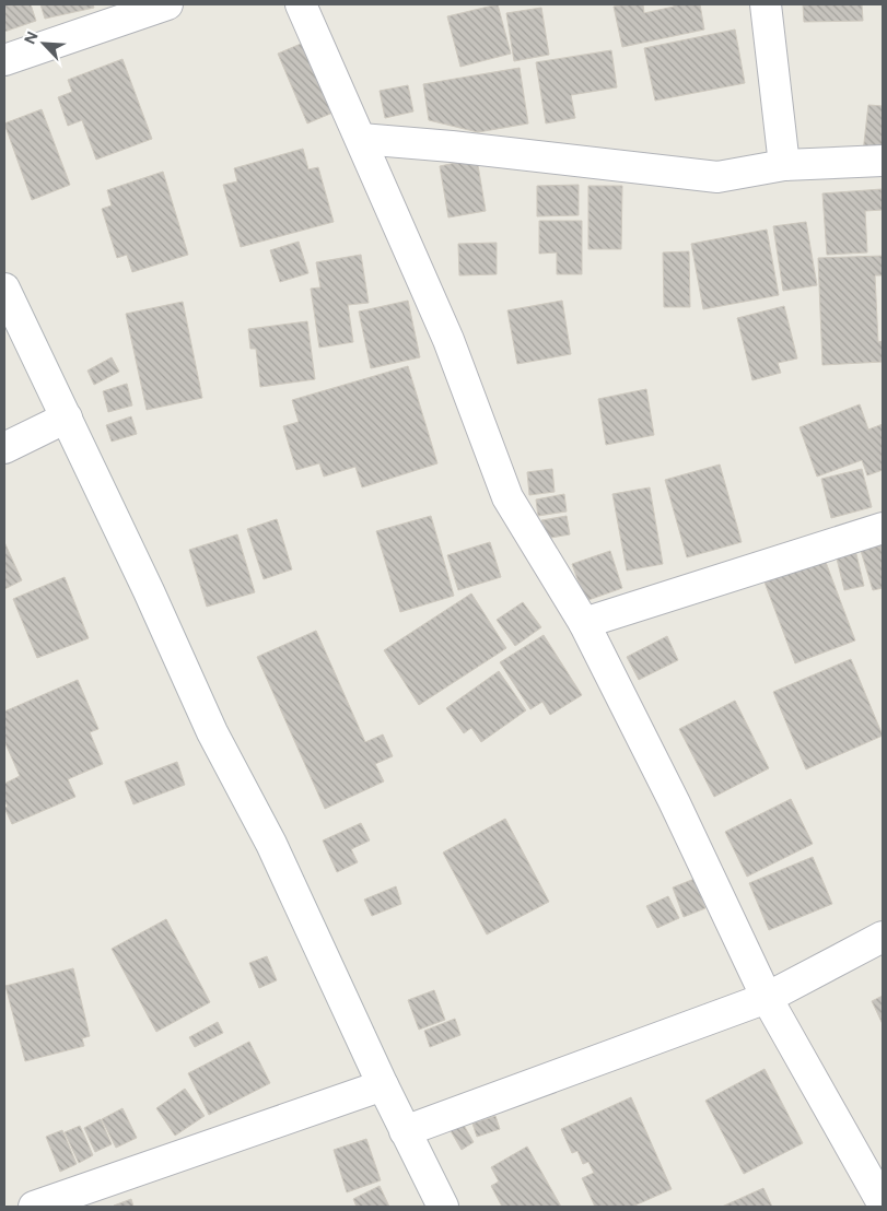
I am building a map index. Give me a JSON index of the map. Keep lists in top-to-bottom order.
{
  "north": "top left"
}
